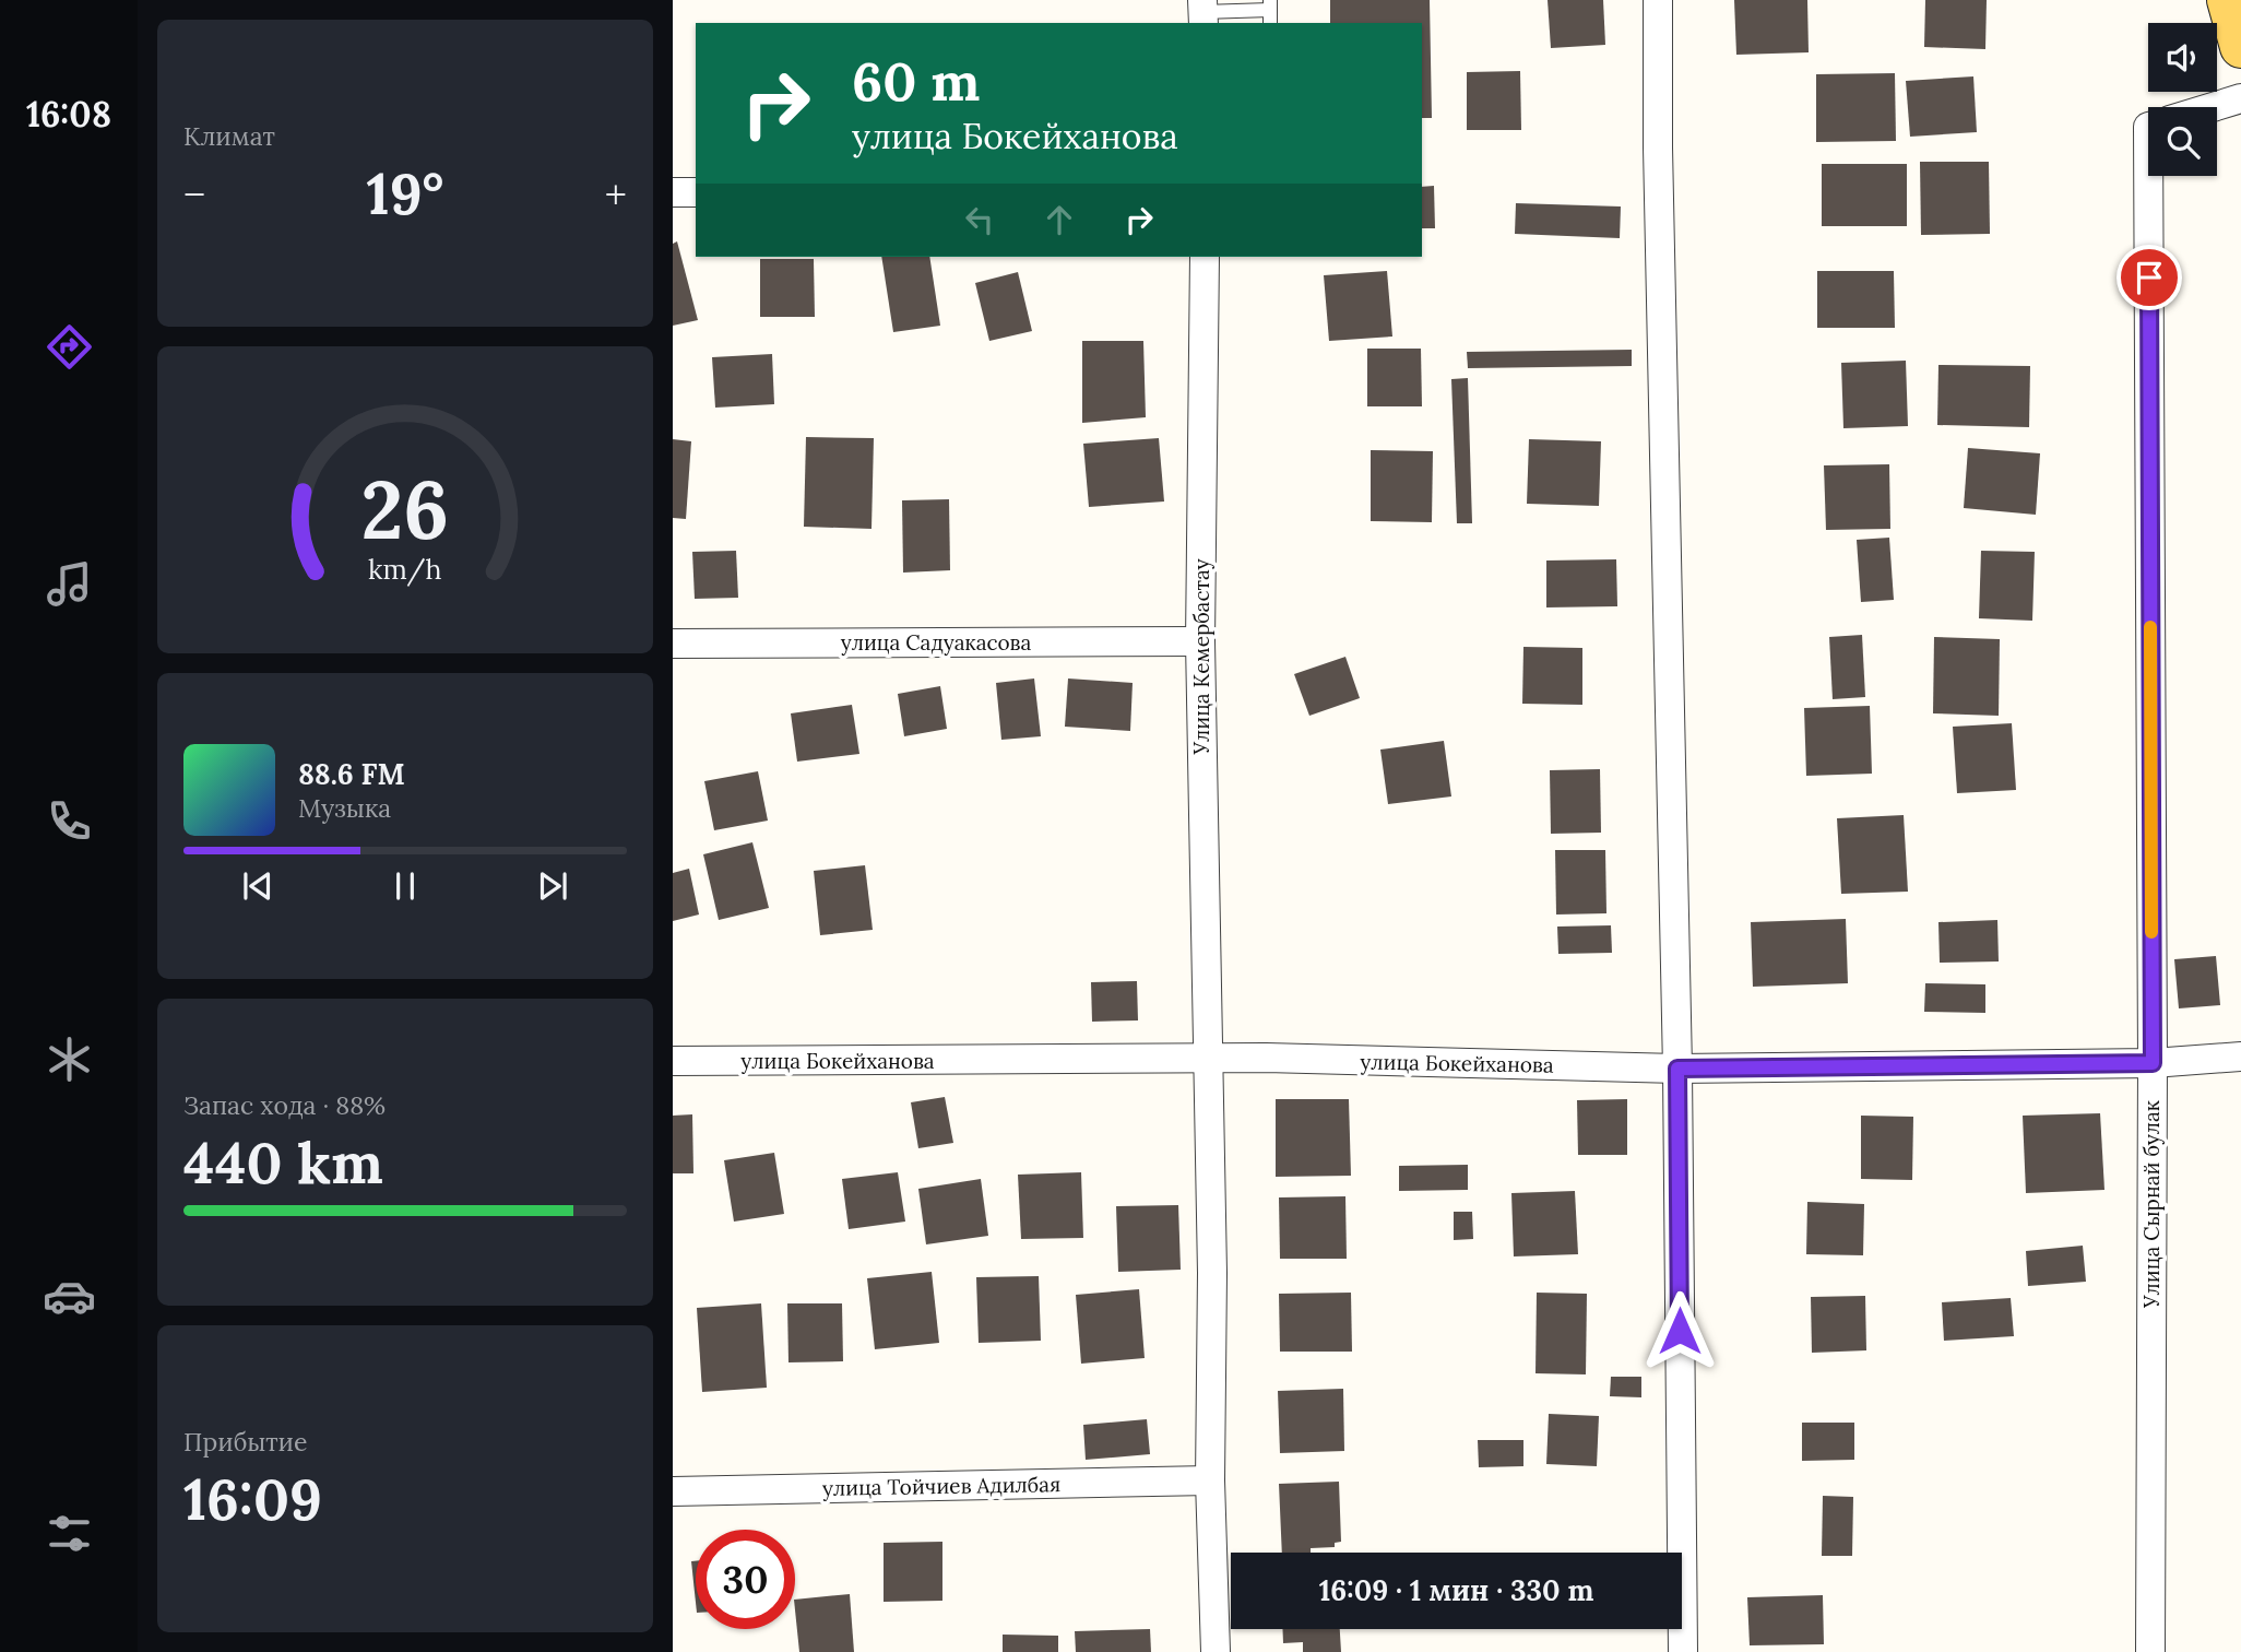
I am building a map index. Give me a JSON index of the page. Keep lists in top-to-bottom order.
{
  "streets": {
    "street": [
      "улица Садуакасова",
      "Улица Кемербастау",
      "улица Бокейханова",
      "Улица Сырнай булак",
      "улица Тойчиев Адилбая"
    ]
  },
  "crossings": [
    ["улица Садуакасова", "Улица Кемербастау"],
    ["Улица Кемербастау", "улица Бокейханова"],
    ["Улица Кемербастау", "улица Тойчиев Адилбая"],
    ["улица Бокейханова", "Улица Сырнай булак"]
  ],
  "page": {
    "tabs": "16:08",
    "tile": [
      "Климат",
      ["Запас хода · 88%", "440 km"],
      ["Прибытие", "16:09"]
    ],
    "turn": ["60 m", "улица Бокейханова"],
    "heat": ["−", "19°", "+"],
    "song": ["88.6 FM", "Музыка"],
    "limit": "30",
    "trip": "16:09 · 1 мин · 330 m",
    "gauge": ["26", "km/h"]
  }
}
